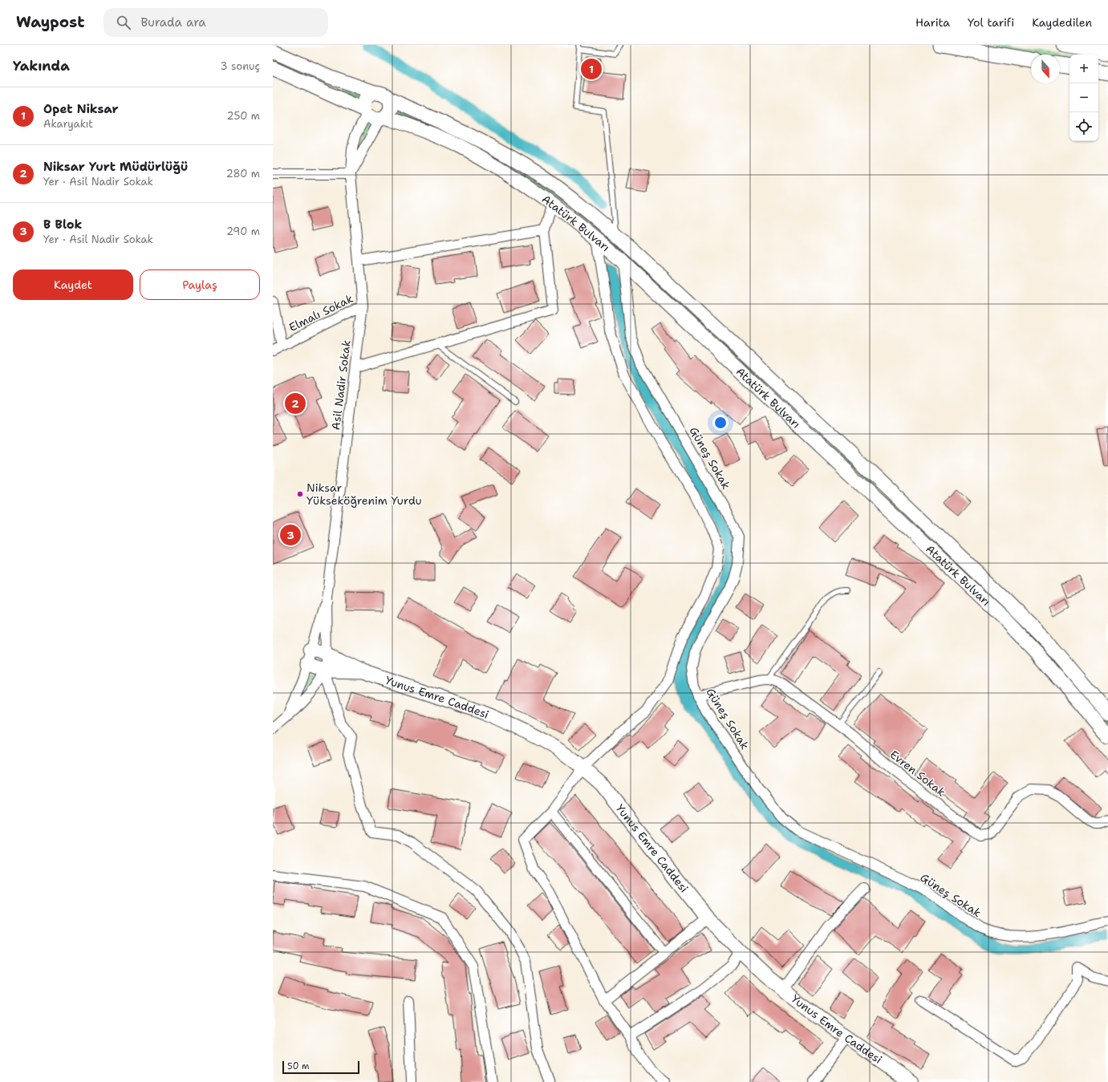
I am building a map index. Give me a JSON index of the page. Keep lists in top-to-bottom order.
{
  "streets": {
    "main road": ["Atatürk Bulvarı", "Yunus Emre Caddesi"],
    "street": [
      "Elmalı Sokak",
      "Asil Nadir Sokak",
      "Güneş Sokak",
      "Evren Sokak"
    ]
  },
  "crossings": [
    ["Atatürk Bulvarı", "Asil Nadir Sokak"],
    ["Atatürk Bulvarı", "Güneş Sokak"],
    ["Elmalı Sokak", "Asil Nadir Sokak"],
    ["Asil Nadir Sokak", "Yunus Emre Caddesi"]
  ],
  "places": ["Niksar Yükseköğrenim Yurdu"],
  "scale_bar": "50 m",
  "north": "bottom",
  "page": {
    "header": "Waypost",
    "search": "Burada ara",
    "nav": ["Harita", "Yol tarifi", "Kaydedilen"],
    "heading": ["Yakında", "3 sonuç"],
    "map_buttons": ["+", "−"],
    "pins": ["1", "2", "3"],
    "list": [
      {
        "mark": "1",
        "name": "Opet Niksar",
        "note": "Akaryakıt",
        "value": "250 m"
      },
      {
        "mark": "2",
        "name": "Niksar Yurt Müdürlüğü",
        "note": "Yer · Asil Nadir Sokak",
        "value": "280 m"
      },
      {
        "mark": "3",
        "name": "B Blok",
        "note": "Yer · Asil Nadir Sokak",
        "value": "290 m"
      }
    ],
    "buttons": ["Kaydet", "Paylaş"],
    "scale": "50 m"
  }
}
